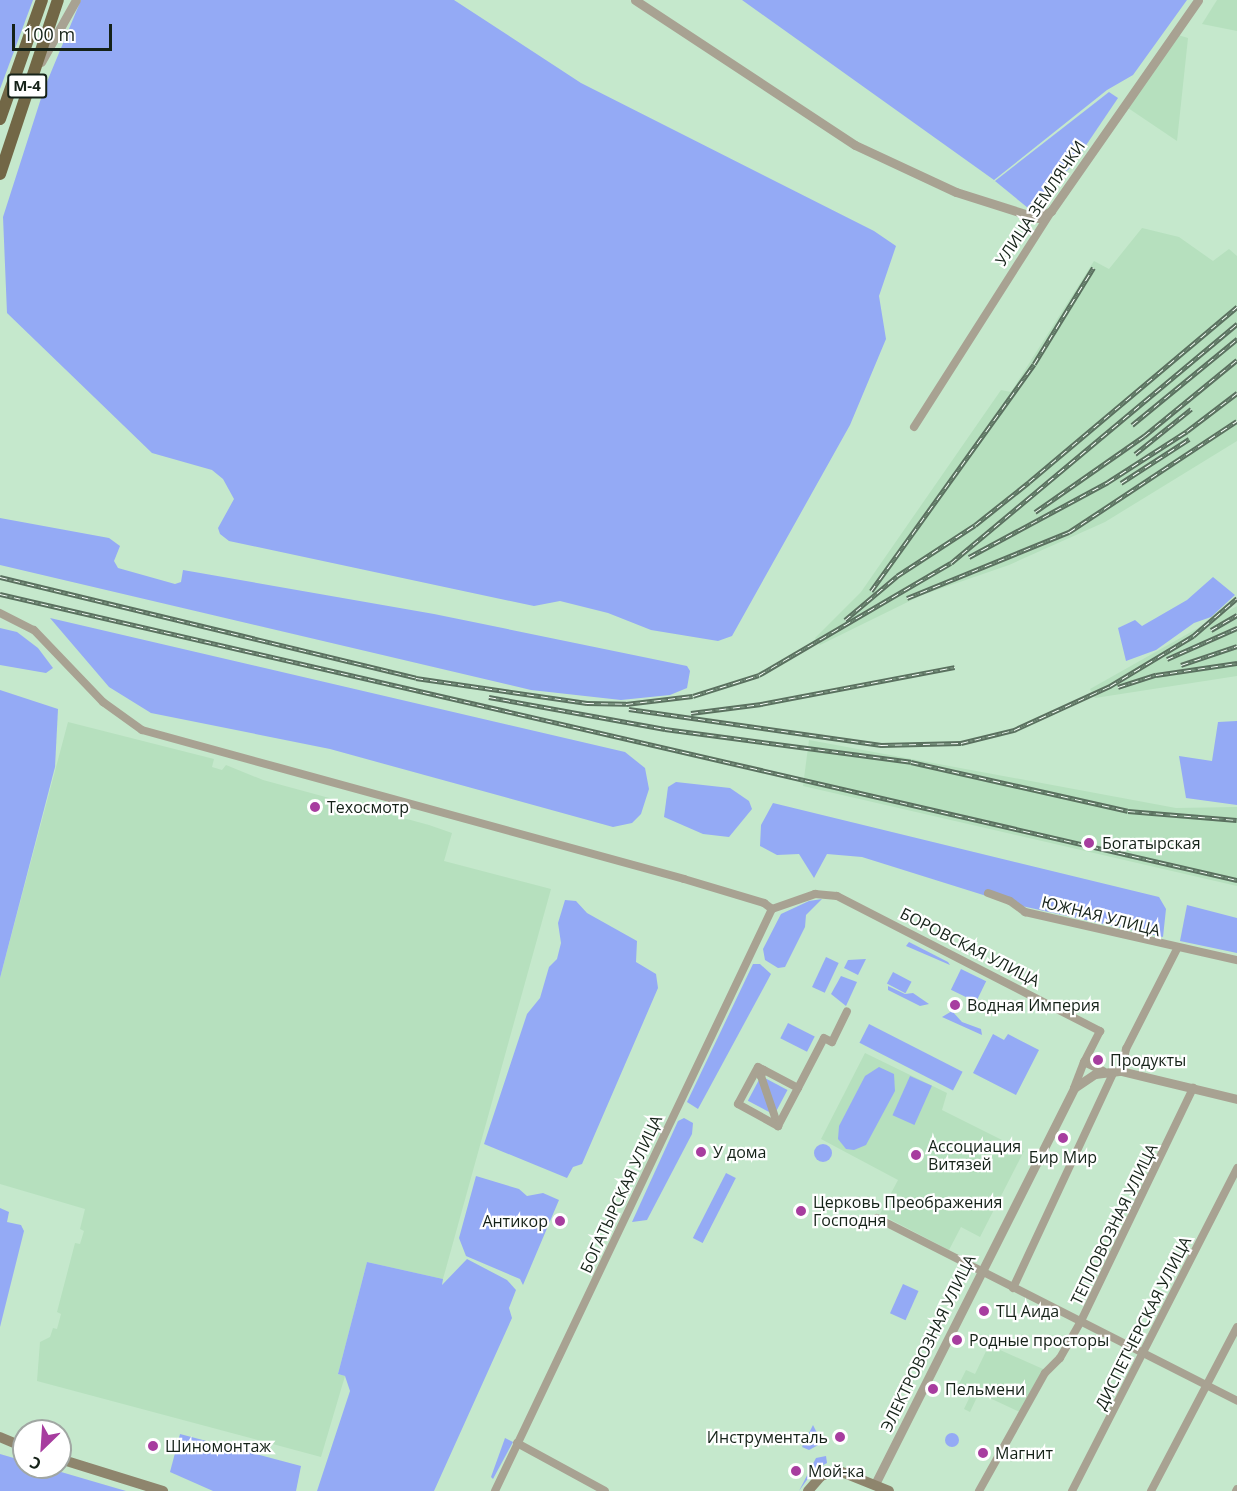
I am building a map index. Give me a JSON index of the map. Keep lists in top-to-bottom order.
{
  "streets": {
    "highway": ["М-4"],
    "street": [
      "УЛИЦА ЗЕМЛЯЧКИ",
      "ЮЖНАЯ УЛИЦА",
      "БОРОВСКАЯ УЛИЦА",
      "БОГАТЫРСКАЯ УЛИЦА",
      "ТЕПЛОВОЗНАЯ УЛИЦА",
      "ДИСПЕТЧЕРСКАЯ УЛИЦА",
      "ЭЛЕКТРОВОЗНАЯ УЛИЦА"
    ]
  },
  "crossings": [
    ["БОРОВСКАЯ УЛИЦА", "БОГАТЫРСКАЯ УЛИЦА"]
  ],
  "places": [
    "Техосмотр",
    "Богатырская",
    "Водная Империя",
    "Продукты",
    "Бир Мир",
    "У дома",
    "Ассоциация Витязей",
    "Церковь Преображения Господня",
    "Антикор",
    "ТЦ Аида",
    "Родные просторы",
    "Пельмени",
    "Инструменталь",
    "Шиномонтаж",
    "Магнит",
    "Мой-ка"
  ],
  "scale_bar": "100 m",
  "north": "bottom left"
}
